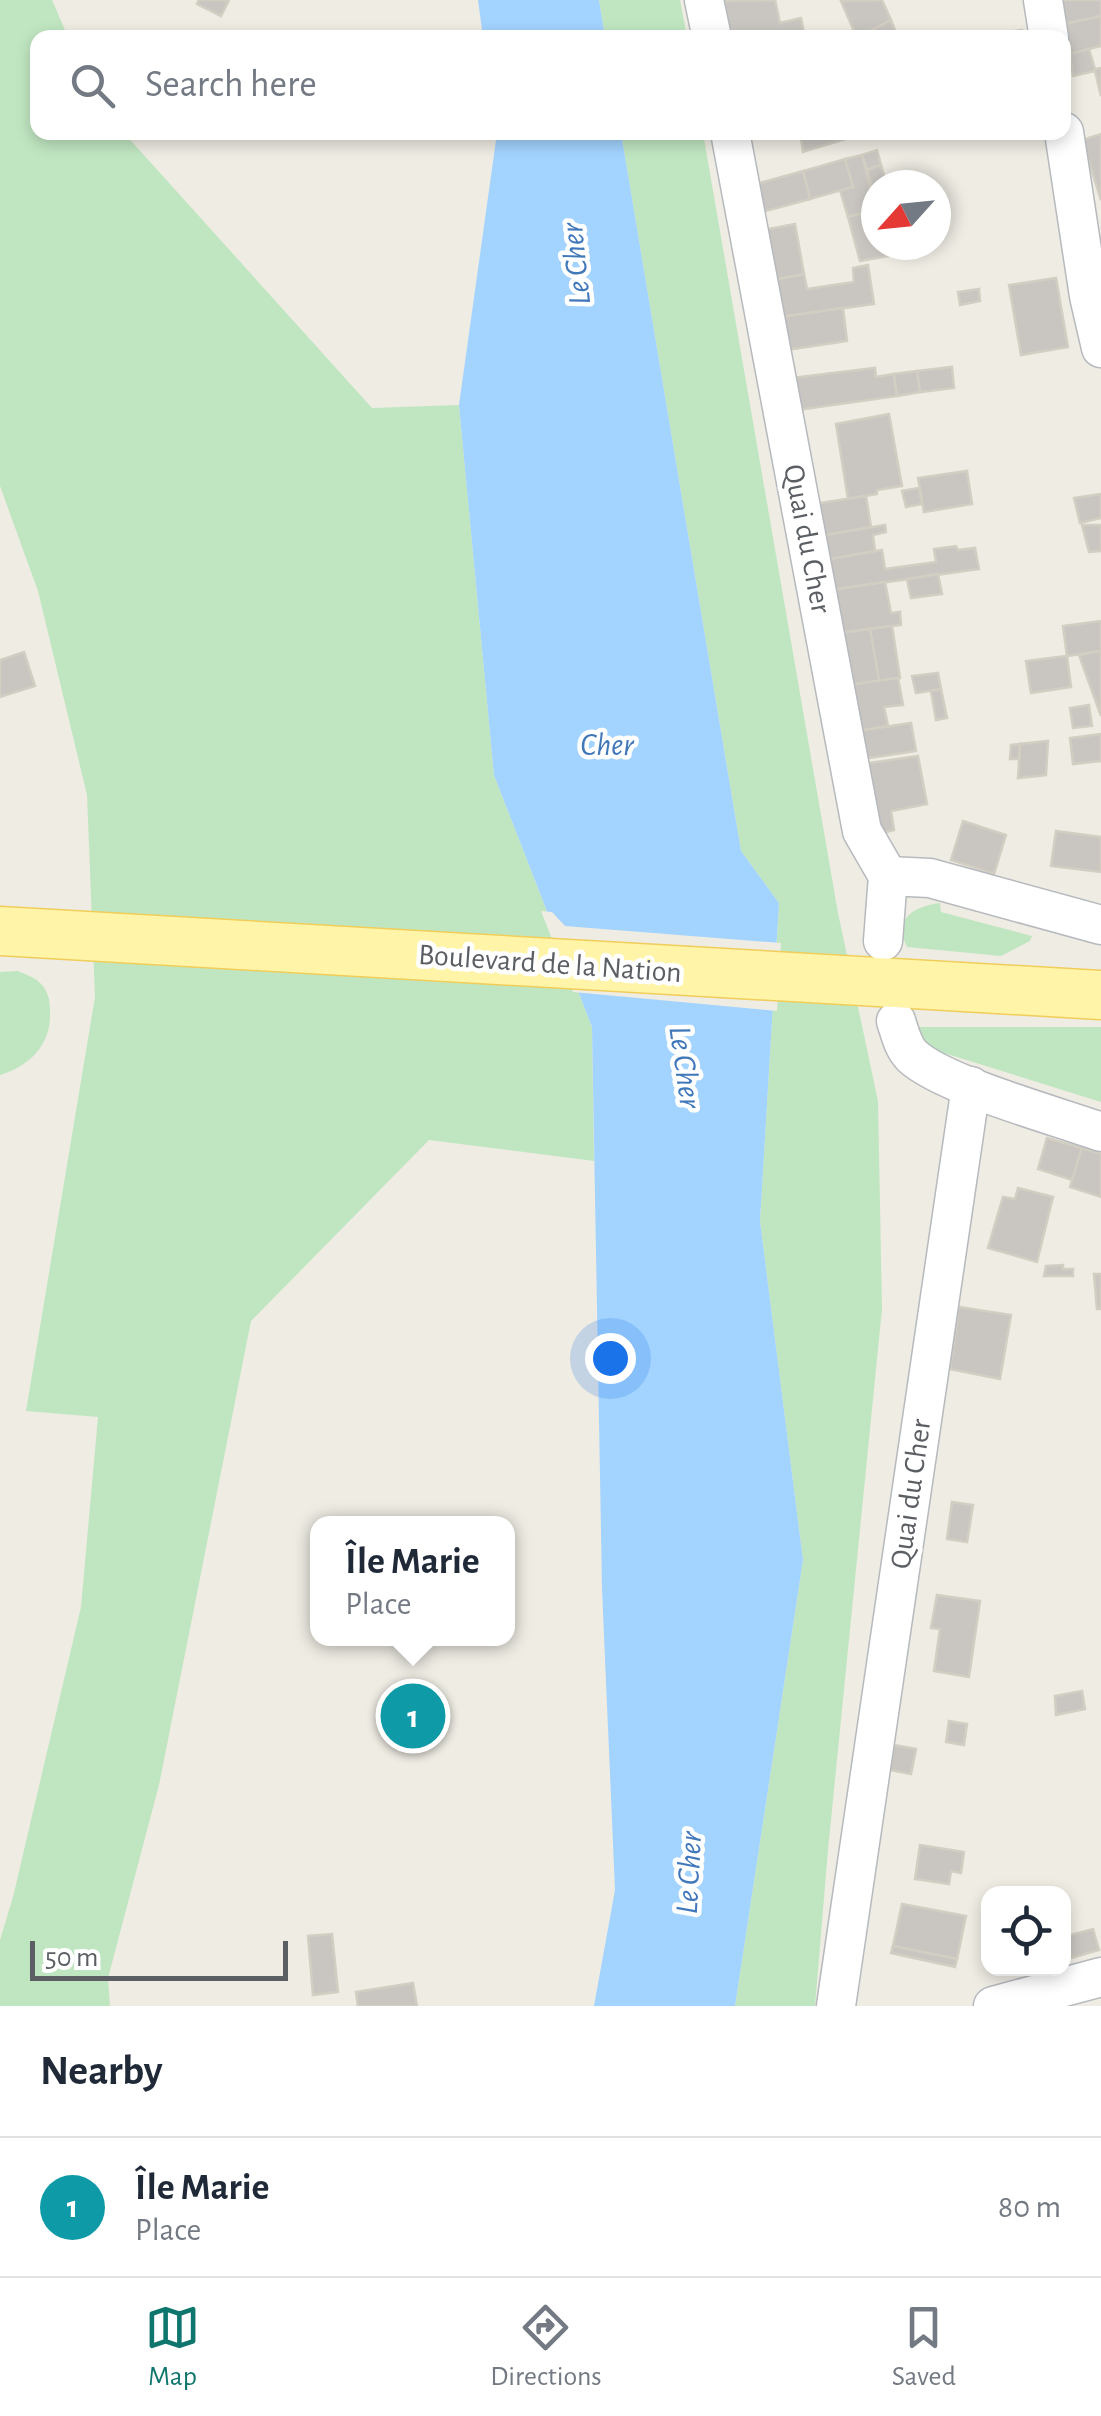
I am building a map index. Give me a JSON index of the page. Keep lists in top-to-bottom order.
{
  "streets": {
    "main road": ["Boulevard de la Nation"],
    "street": ["Quai du Cher"]
  },
  "water": ["Le Cher", "Cher"],
  "scale_bar": "50 m",
  "north": "bottom left",
  "page": {
    "search": "Search here",
    "popup": ["Île Marie", "Place"],
    "pins": "1",
    "scale": "50 m",
    "heading": "Nearby",
    "list": [
      {
        "mark": "1",
        "name": "Île Marie",
        "note": "Place",
        "value": "80 m"
      }
    ],
    "nav": ["Map", "Directions", "Saved"]
  }
}
